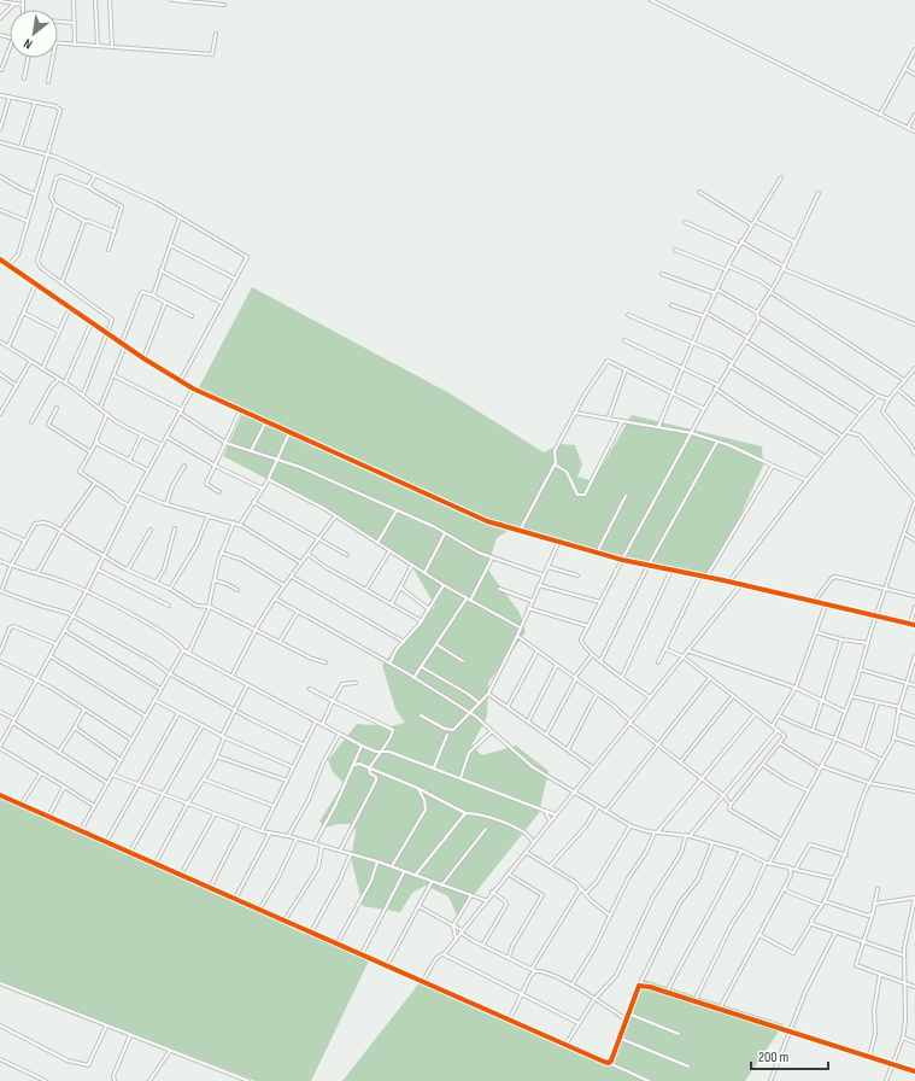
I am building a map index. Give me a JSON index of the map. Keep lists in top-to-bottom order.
{
  "scale_bar": "200 m",
  "north": "bottom left"
}
